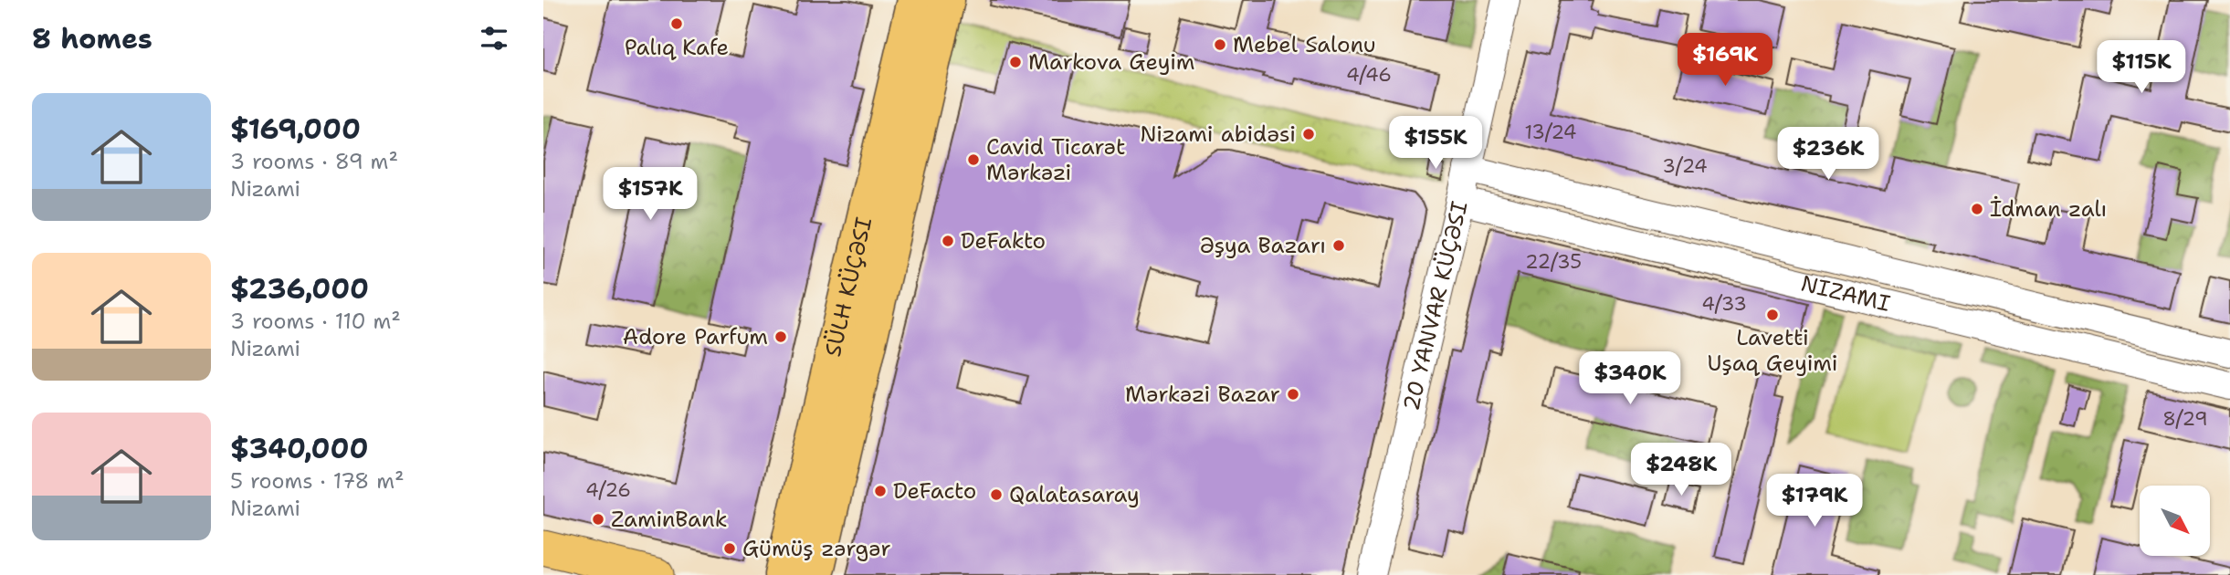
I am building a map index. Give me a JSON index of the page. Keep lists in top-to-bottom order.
{
  "streets": {
    "highway": ["SÜLH KÜÇƏSI"],
    "street": ["NIZAMI", "20 YANVAR KÜÇƏSI"]
  },
  "crossings": [
    ["NIZAMI", "20 YANVAR KÜÇƏSI"]
  ],
  "places": [
    "Palıq Kafe",
    "Mebel Salonu",
    "Markova Geyim",
    "Nizami abidәsi",
    "Cavid Ticarət Mərkəzi",
    "İdman zalı",
    "DeFakto",
    "Əşya Bazarı",
    "Lavetti Uşaq Geyimi",
    "Adore Parfum",
    "Mərkəzi Bazar",
    "DeFacto",
    "Qalatasaray",
    "ZaminBank",
    "Gümüş zərgər"
  ],
  "house_numbers": [
    "4/46",
    "13/24",
    "3/24",
    "22/35",
    "4/33",
    "8/29",
    "4/26"
  ],
  "north": "bottom right",
  "page": {
    "heading": "8 homes",
    "price": [
      "$169K",
      "$115K",
      "$155K",
      "$236K",
      "$157K",
      "$340K",
      "$248K",
      "$179K"
    ],
    "list": [
      {
        "name": "$169,000",
        "note": "3 rooms · 89 m² · Nizami"
      },
      {
        "name": "$236,000",
        "note": "3 rooms · 110 m² · Nizami"
      },
      {
        "name": "$340,000",
        "note": "5 rooms · 178 m² · Nizami"
      }
    ]
  }
}
